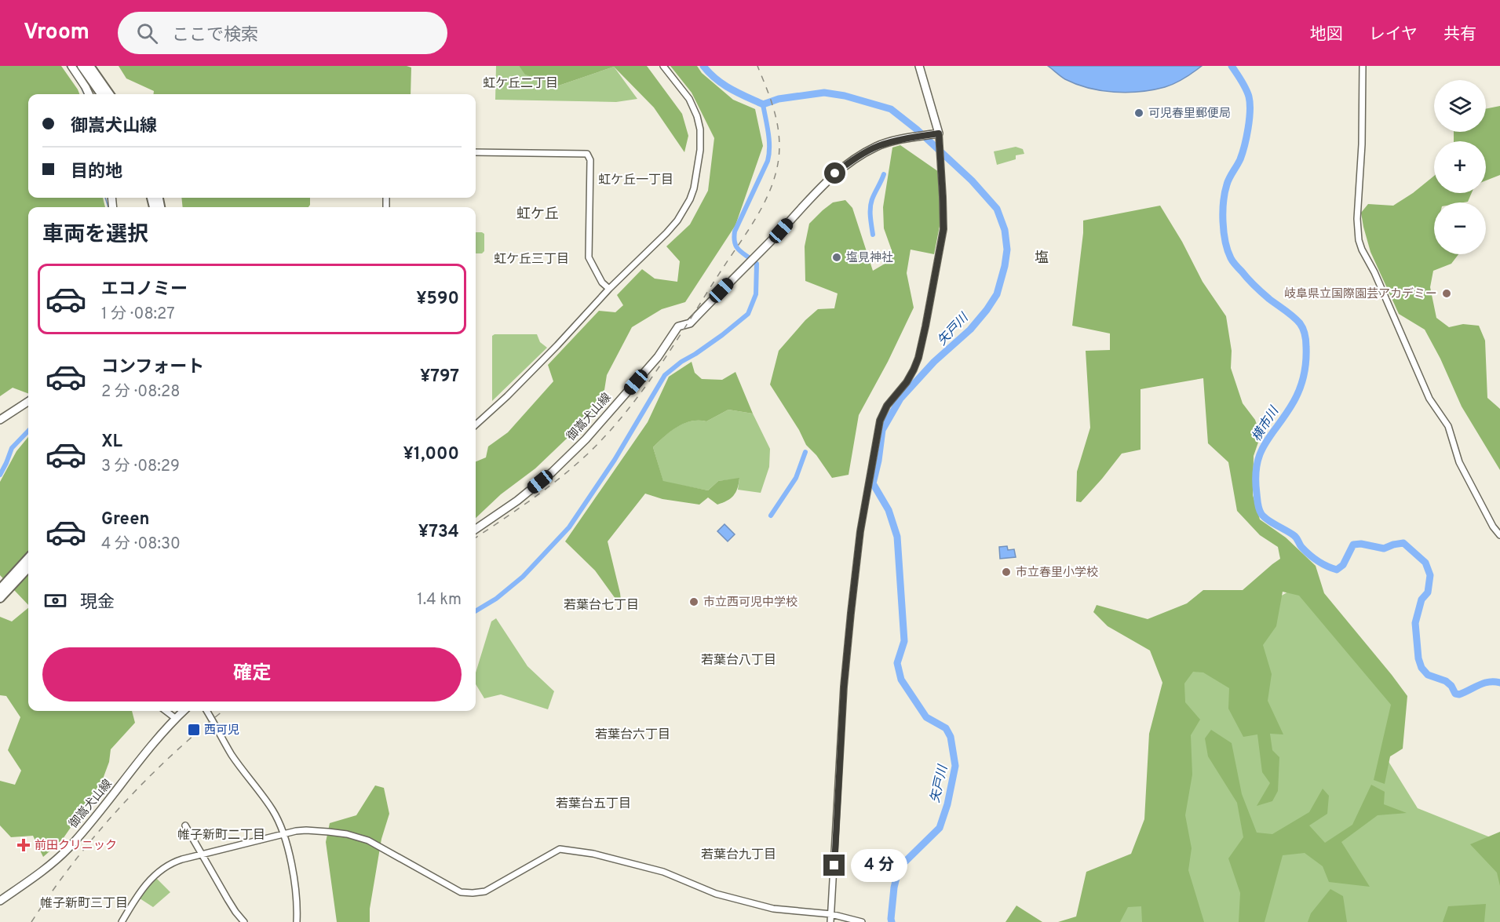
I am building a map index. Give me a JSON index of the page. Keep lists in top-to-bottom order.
{
  "streets": {
    "main road": ["御嵩犬山線"]
  },
  "districts": [
    "虹ケ丘二丁目",
    "虹ケ丘一丁目",
    "虹ケ丘",
    "塩",
    "虹ケ丘三丁目",
    "若葉台七丁目",
    "若葉台八丁目",
    "若葉台六丁目",
    "若葉台五丁目",
    "帷子新町二丁目",
    "若葉台九丁目",
    "帷子新町三丁目"
  ],
  "water": ["矢戸川", "横市川"],
  "places": {
    "other": [
      "可児春里郵便局",
      "塩見神社",
      "岐阜県立国際園芸アカデミー",
      "市立春里小学校",
      "市立西可児中学校"
    ],
    "transit": ["西可児"],
    "health": ["前田クリニック"]
  },
  "page": {
    "header": "Vroom",
    "search": "ここで検索",
    "nav": ["地図", "レイヤ", "共有"],
    "map_buttons": ["+", "−"],
    "banner": ["御嵩犬山線", "目的地"],
    "heading": "車両を選択",
    "list": [
      {
        "name": "エコノミー",
        "note": "1 分 · 08:27",
        "value": "¥590"
      },
      {
        "name": "コンフォート",
        "note": "2 分 · 08:28",
        "value": "¥797"
      },
      {
        "name": "XL",
        "note": "3 分 · 08:29",
        "value": "¥1,000"
      },
      {
        "name": "Green",
        "note": "4 分 · 08:30",
        "value": "¥734"
      }
    ],
    "pay": ["現金", "1.4 km"],
    "buttons": "確定",
    "bubble": "4 分"
  }
}
